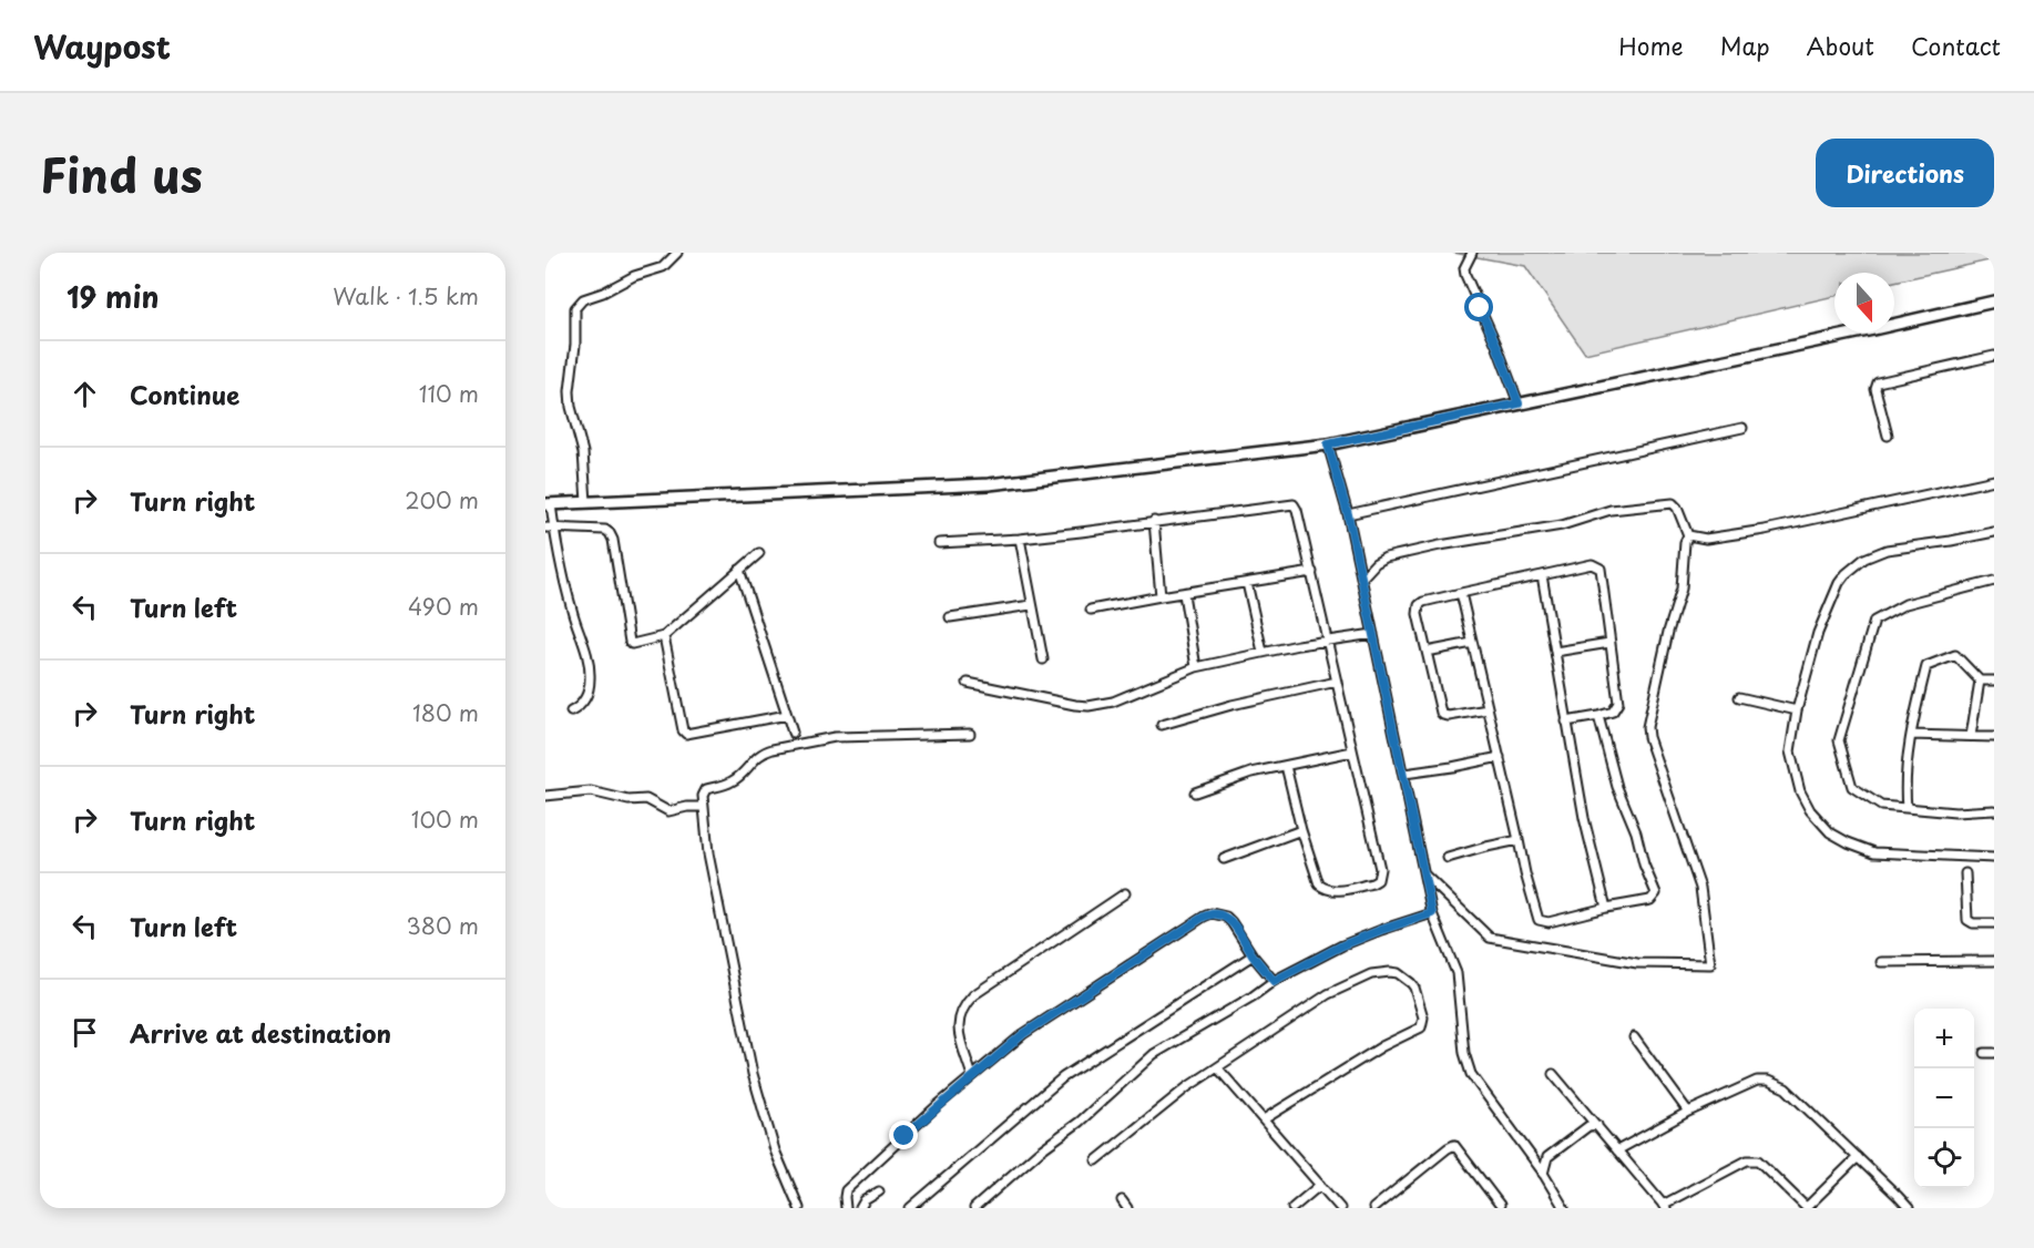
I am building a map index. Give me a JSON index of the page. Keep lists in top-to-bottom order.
{
  "north": "bottom",
  "page": {
    "header": "Waypost",
    "nav": [
      "Home",
      "Map",
      "About",
      "Contact"
    ],
    "title": "Find us",
    "buttons": "Directions",
    "heading": ["19 min", "Walk · 1.5 km"],
    "list": [
      ["Continue", "110 m"],
      ["Turn right", "200 m"],
      ["Turn left", "490 m"],
      ["Turn right", "180 m"],
      ["Turn right", "100 m"],
      ["Turn left", "380 m"],
      "Arrive at destination"
    ],
    "map_buttons": ["+", "−"]
  }
}
